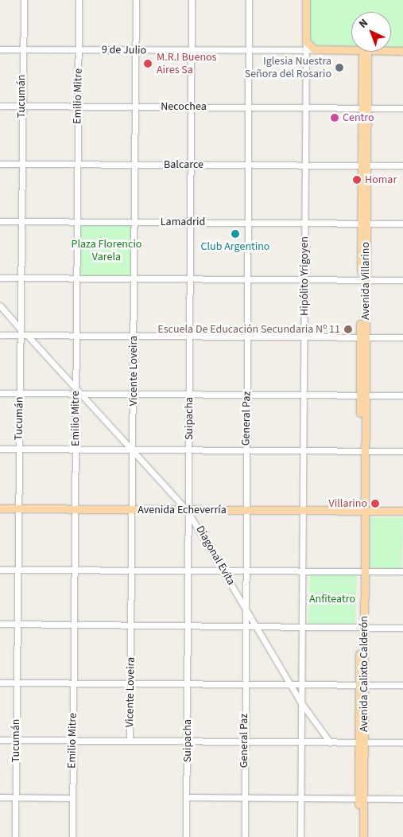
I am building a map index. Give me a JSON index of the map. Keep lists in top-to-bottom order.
{
  "streets": {
    "main road": [
      "9 de Julio",
      "Hipólito Yrigoyen",
      "Avenida Villarino",
      "Avenida Echeverría",
      "Avenida Calixto Calderón"
    ],
    "street": [
      "Tucumán",
      "Emilio Mitre",
      "Necochea",
      "Balcarce",
      "Lamadrid",
      "Vicente Loveira",
      "Suipacha",
      "General Paz",
      "Diagonal Evita"
    ]
  },
  "crossings": [
    ["9 de Julio", "Tucumán"],
    ["9 de Julio", "Emilio Mitre"],
    ["9 de Julio", "Hipólito Yrigoyen"],
    ["9 de Julio", "Vicente Loveira"],
    ["9 de Julio", "Suipacha"],
    ["9 de Julio", "General Paz"],
    ["Tucumán", "Necochea"],
    ["Tucumán", "Balcarce"],
    ["Tucumán", "Lamadrid"],
    ["Tucumán", "Avenida Echeverría"],
    ["Emilio Mitre", "Necochea"],
    ["Emilio Mitre", "Balcarce"],
    ["Emilio Mitre", "Lamadrid"],
    ["Emilio Mitre", "Avenida Echeverría"],
    ["Emilio Mitre", "Diagonal Evita"],
    ["Necochea", "Hipólito Yrigoyen"],
    ["Necochea", "Avenida Villarino"],
    ["Necochea", "Vicente Loveira"],
    ["Necochea", "Suipacha"],
    ["Necochea", "General Paz"],
    ["Balcarce", "Hipólito Yrigoyen"],
    ["Balcarce", "Avenida Villarino"],
    ["Balcarce", "Vicente Loveira"],
    ["Balcarce", "Suipacha"],
    ["Balcarce", "General Paz"],
    ["Lamadrid", "Hipólito Yrigoyen"],
    ["Lamadrid", "Avenida Villarino"],
    ["Lamadrid", "Vicente Loveira"],
    ["Lamadrid", "Suipacha"],
    ["Lamadrid", "General Paz"],
    ["Hipólito Yrigoyen", "Avenida Echeverría"],
    ["Hipólito Yrigoyen", "Diagonal Evita"],
    ["Avenida Villarino", "Avenida Echeverría"],
    ["Avenida Villarino", "Avenida Calixto Calderón"],
    ["Vicente Loveira", "Avenida Echeverría"],
    ["Vicente Loveira", "Diagonal Evita"],
    ["Suipacha", "Avenida Echeverría"],
    ["Suipacha", "Diagonal Evita"],
    ["General Paz", "Avenida Echeverría"],
    ["General Paz", "Diagonal Evita"],
    ["Avenida Echeverría", "Diagonal Evita"],
    ["Avenida Echeverría", "Avenida Calixto Calderón"]
  ],
  "parks": ["Plaza Florencio Varela", "Anfiteatro"],
  "places": [
    "M.R.I Buenos Aires Sa",
    "Iglesia Nuestra Señora del Rosario",
    "Centro",
    "Homar",
    "Club Argentino",
    "Escuela De Educación Secundaria Nº 11",
    "Villarino"
  ],
  "north": "top left"
}
